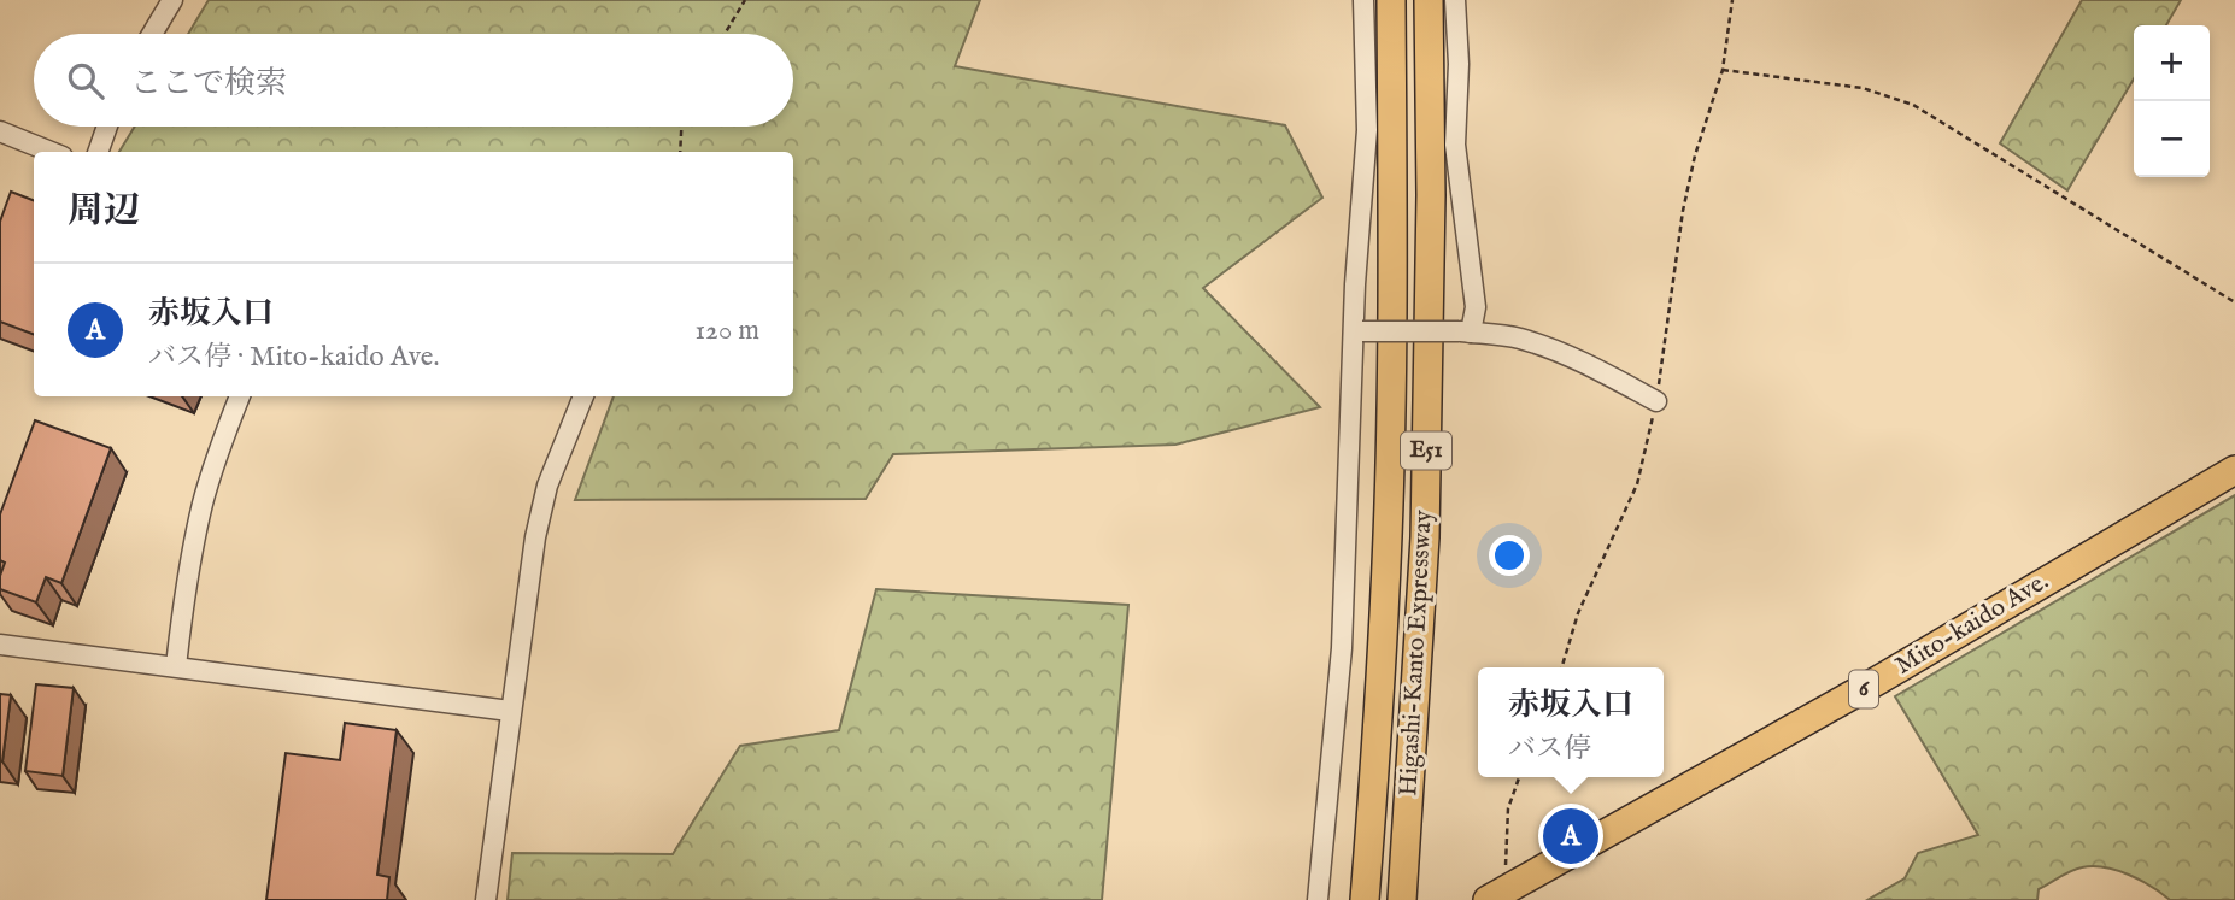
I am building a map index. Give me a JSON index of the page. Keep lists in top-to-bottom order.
{
  "streets": {
    "highway": [
      "E51",
      "Mito-kaido Ave.",
      "Higashi-Kanto Expressway",
      "6"
    ]
  },
  "page": {
    "map_buttons": ["+", "−"],
    "search": "ここで検索",
    "heading": "周辺",
    "list": [
      {
        "mark": "A",
        "name": "赤坂入口",
        "note": "バス停 · Mito-kaido Ave.",
        "value": "120 m"
      }
    ],
    "popup": ["赤坂入口", "バス停"],
    "pins": "A"
  }
}
